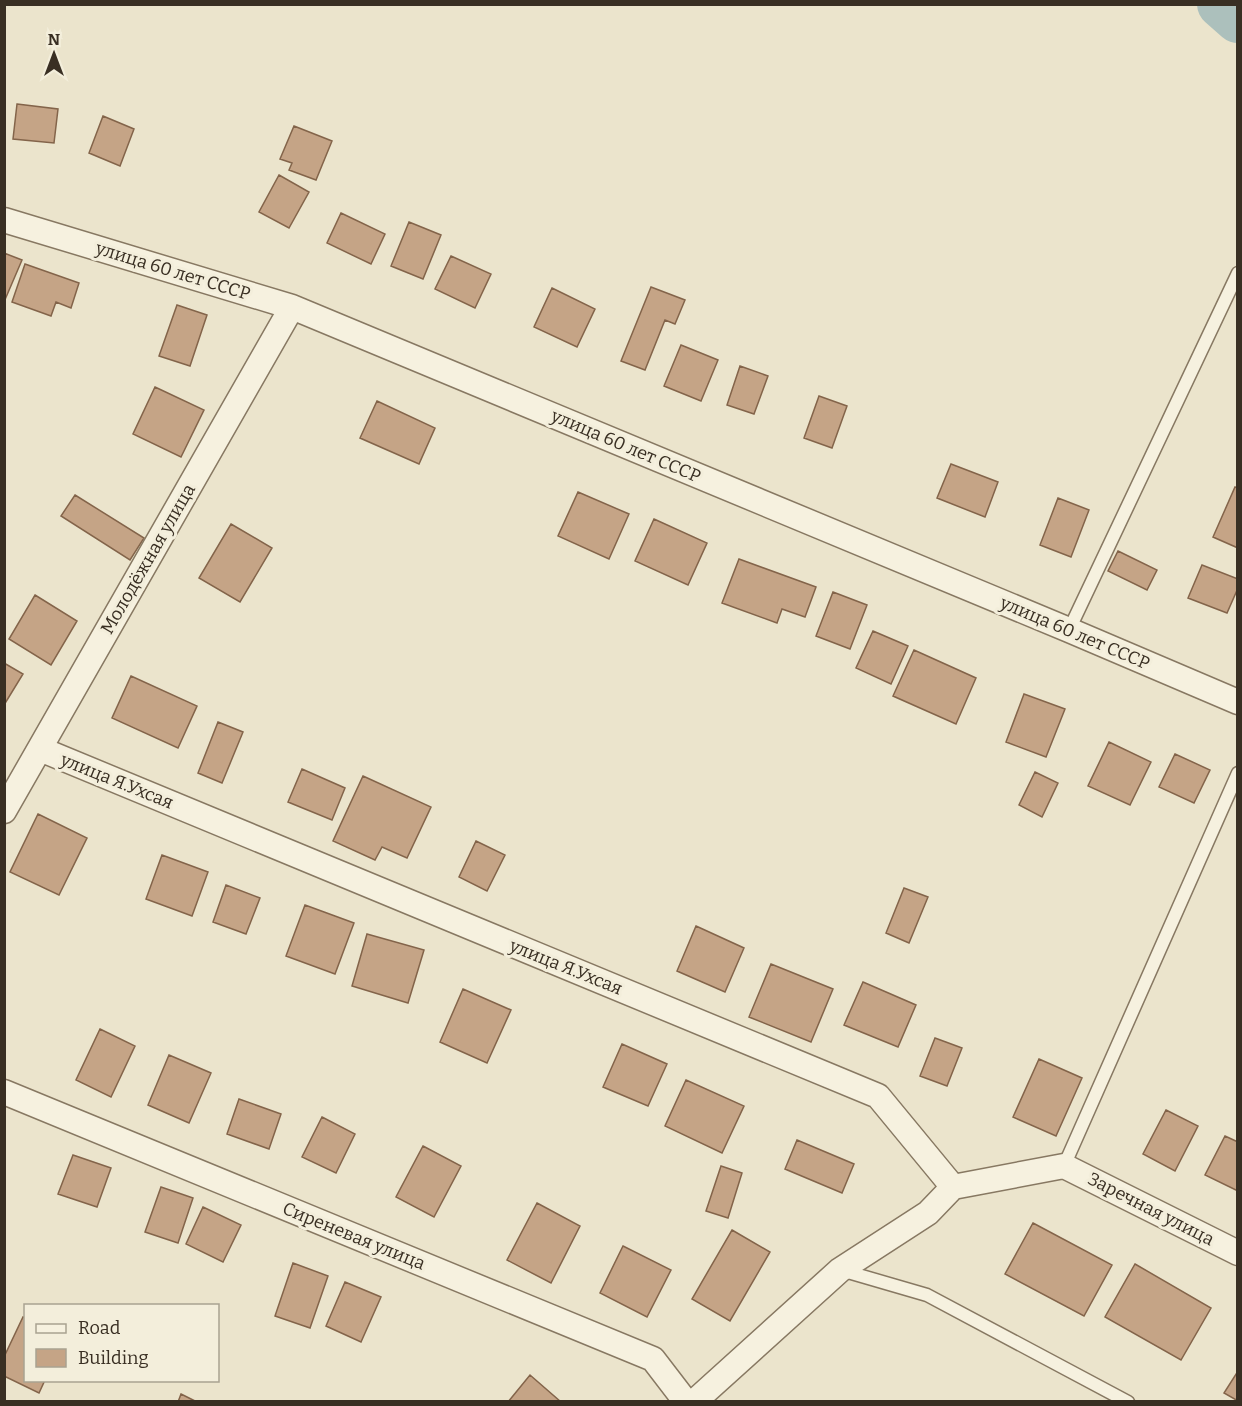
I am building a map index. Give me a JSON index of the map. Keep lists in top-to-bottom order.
{
  "streets": {
    "street": [
      "улица 60 лет СССР",
      "Молодёжная улица",
      "улица Я.Ухсая",
      "Заречная улица",
      "Сиреневая улица"
    ]
  },
  "crossings": [
    ["улица 60 лет СССР", "Молодёжная улица"],
    ["Молодёжная улица", "улица Я.Ухсая"]
  ],
  "legend": ["Road", "Building"],
  "north": "top"
}
